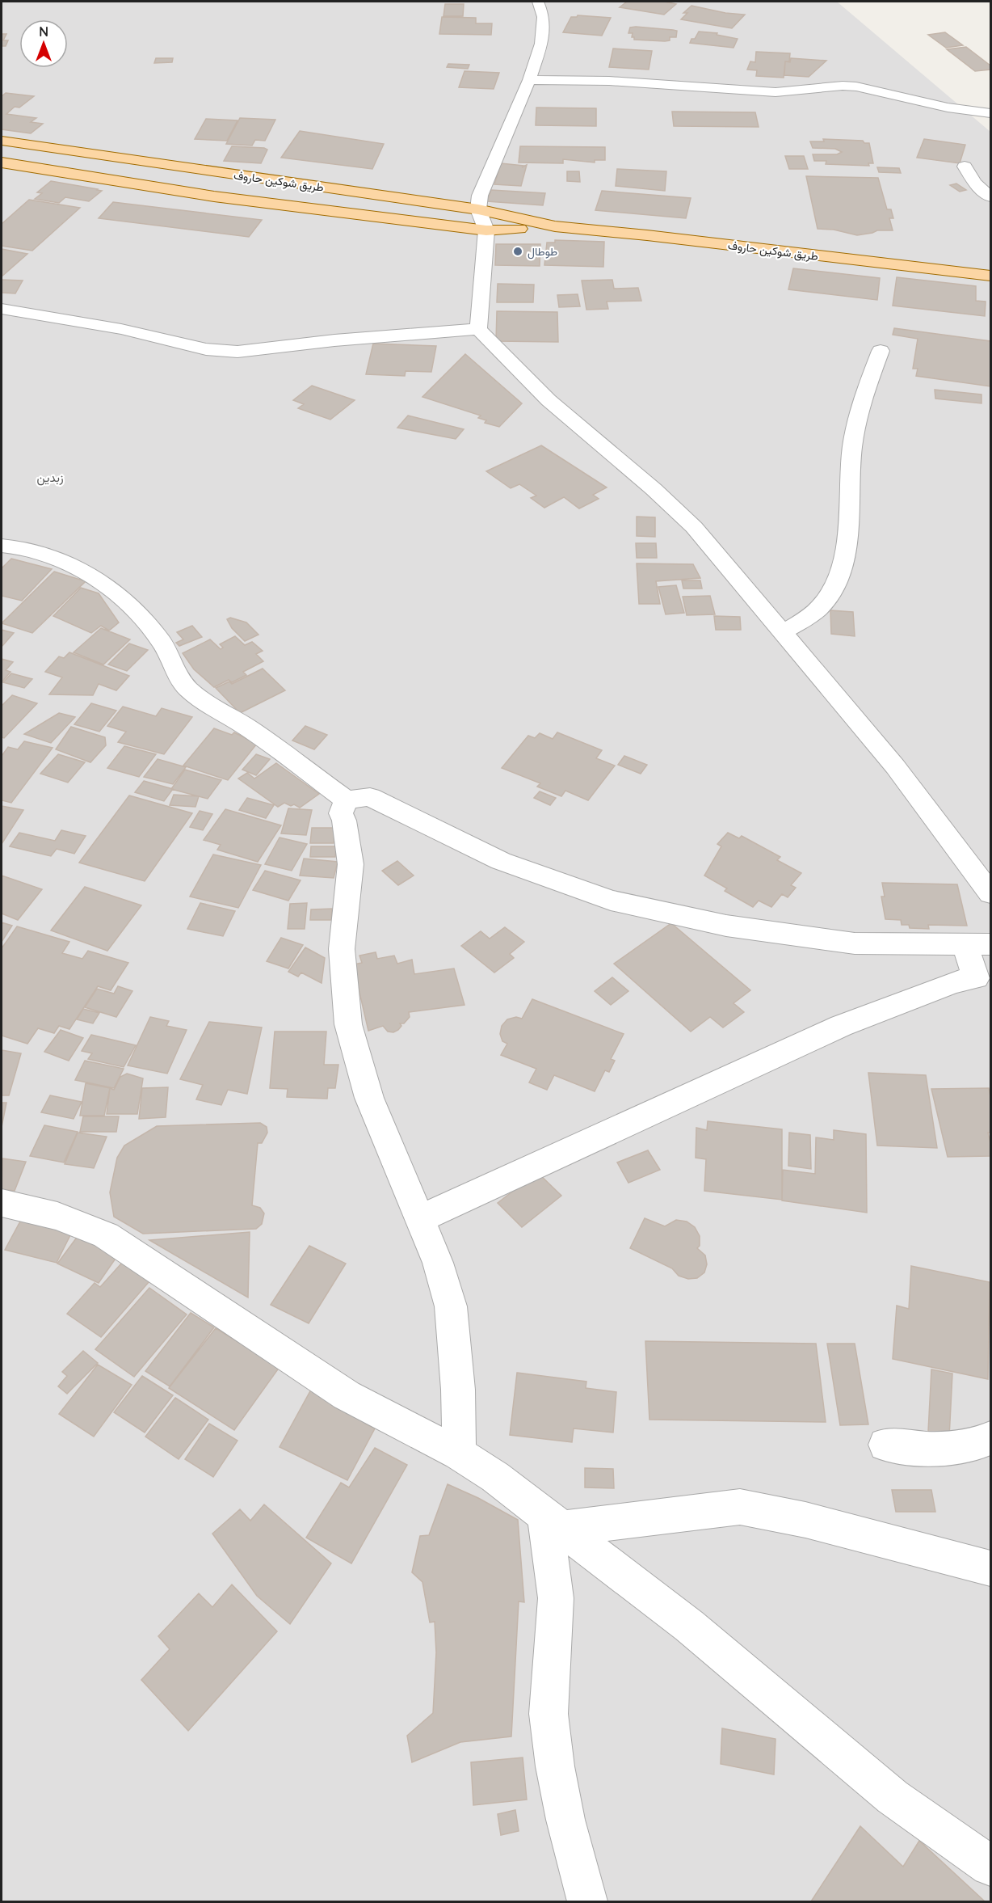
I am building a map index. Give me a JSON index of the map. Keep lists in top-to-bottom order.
{
  "streets": {
    "main road": ["طريق شوكين حاروف"]
  },
  "districts": ["زبدين"],
  "places": ["طوطال"],
  "north": "top"
}
